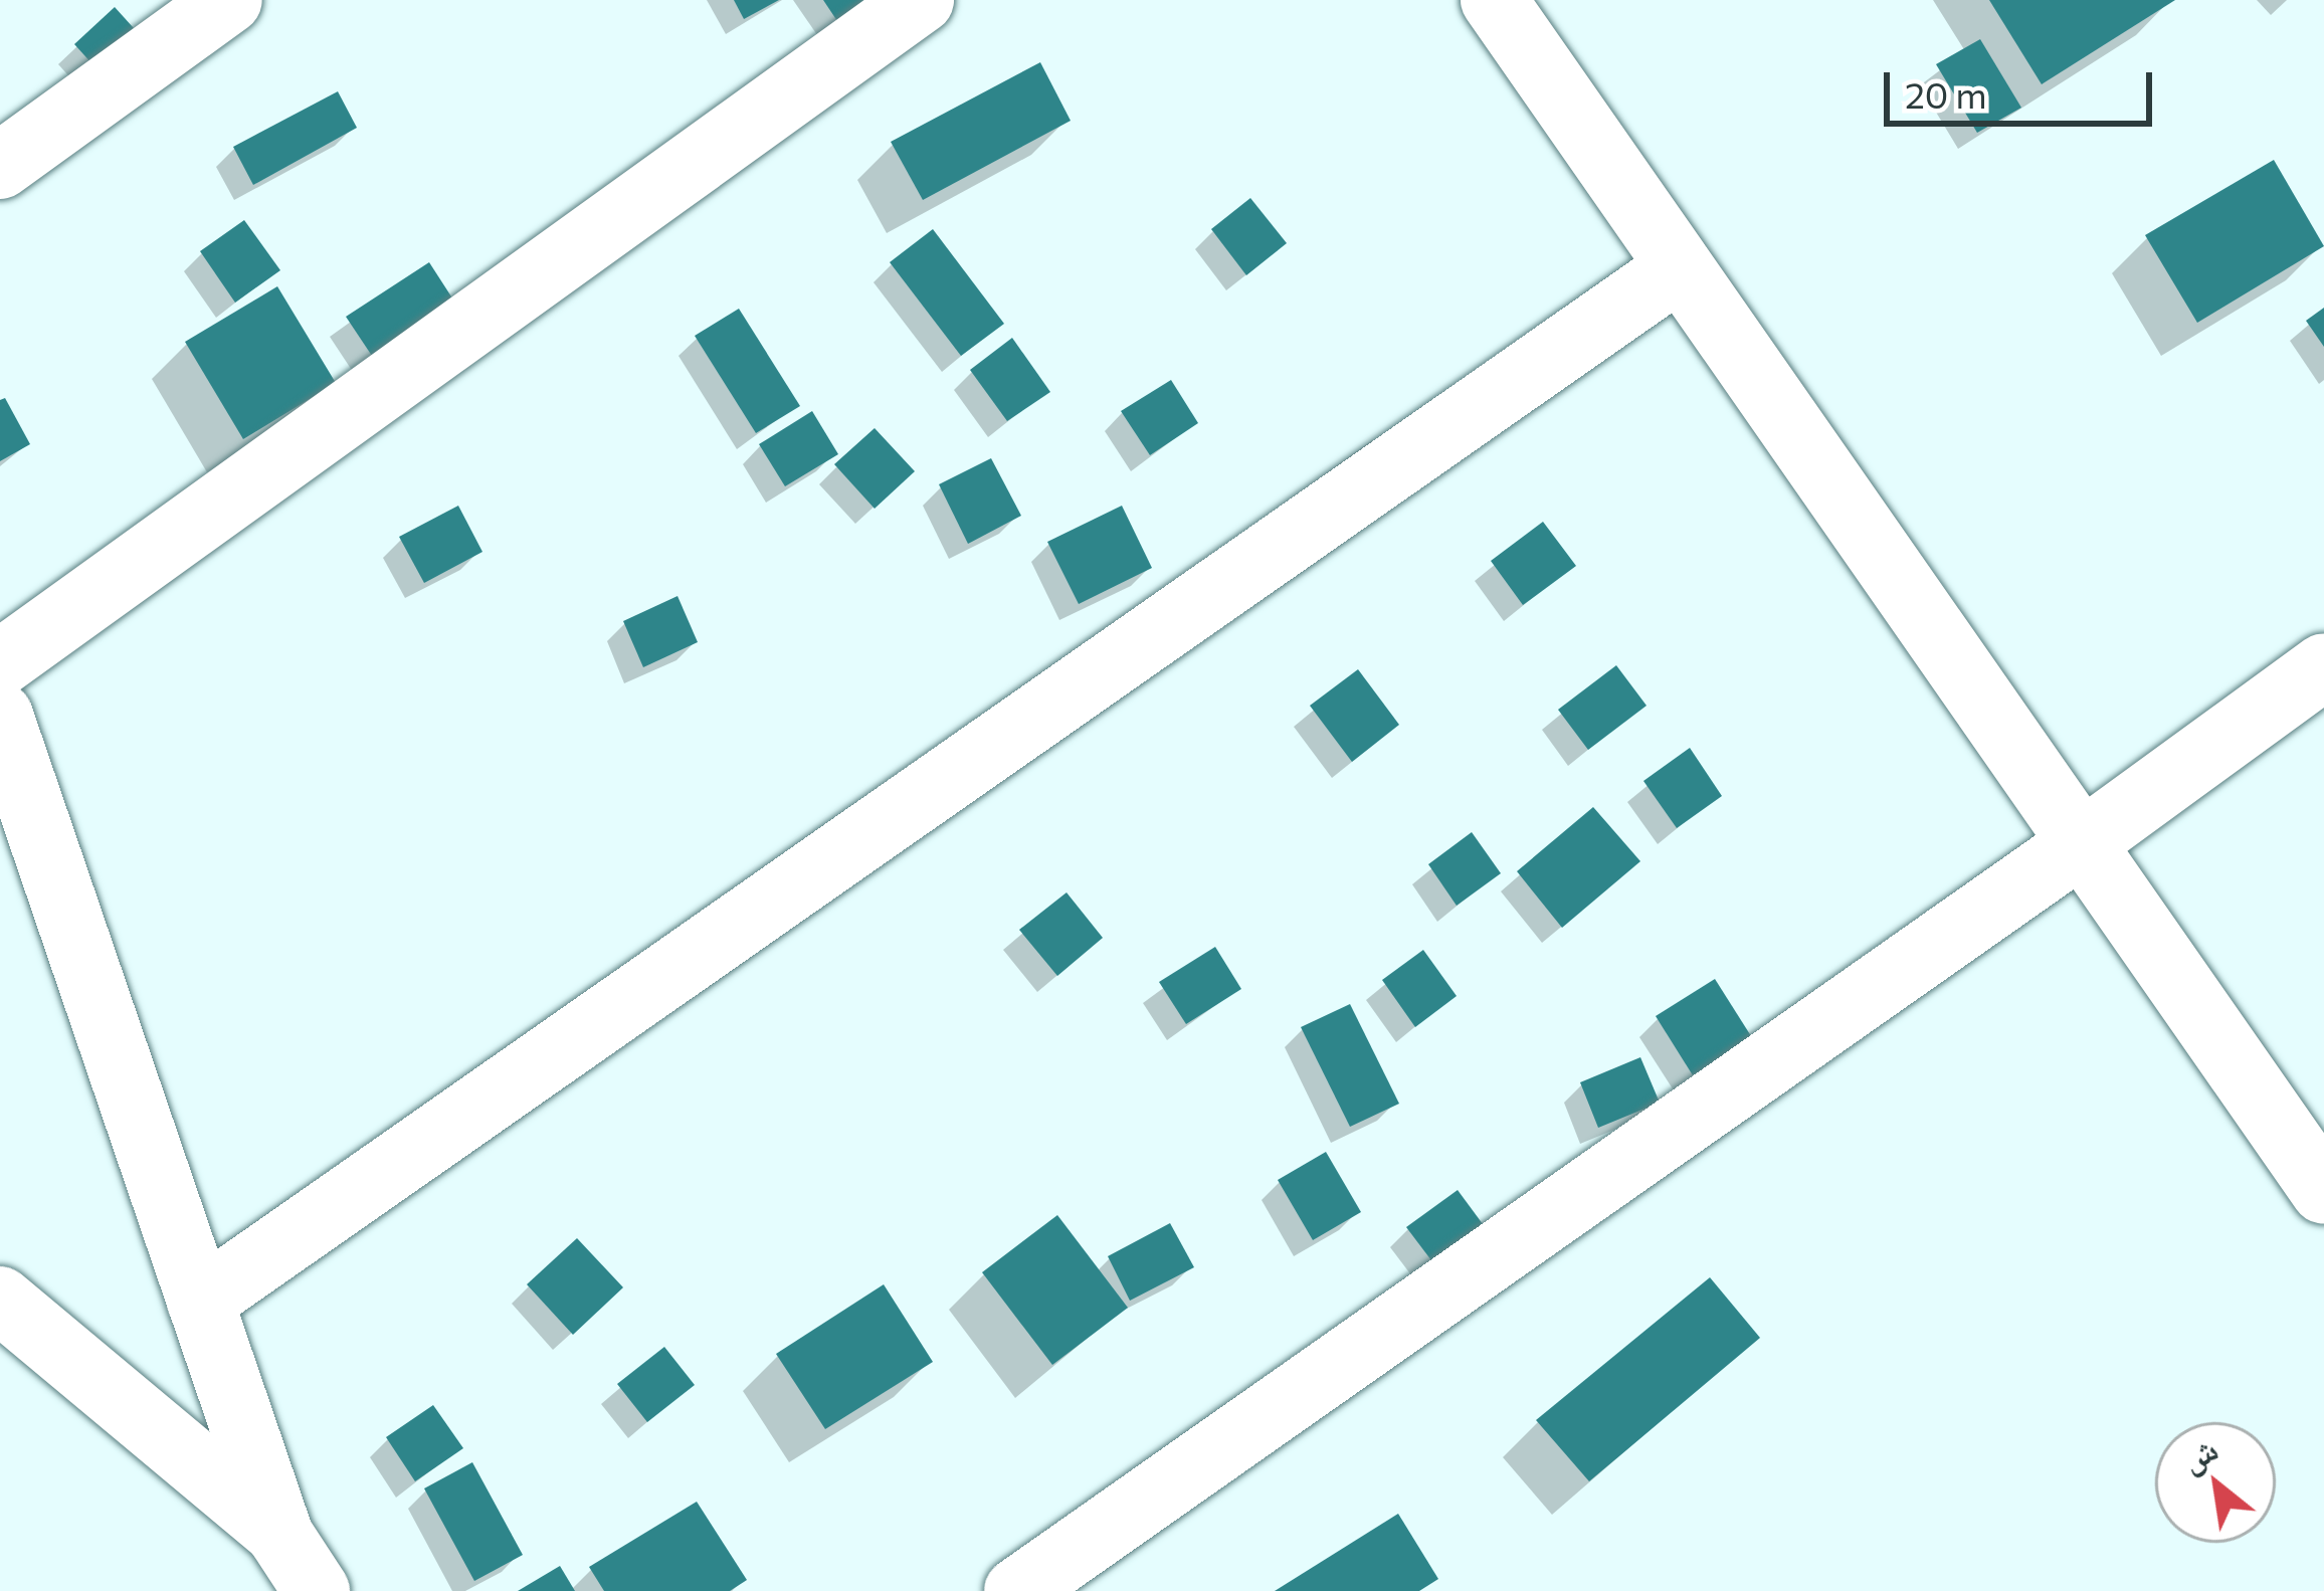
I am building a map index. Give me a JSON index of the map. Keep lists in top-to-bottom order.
{
  "scale_bar": "20 m",
  "north": "top left"
}
